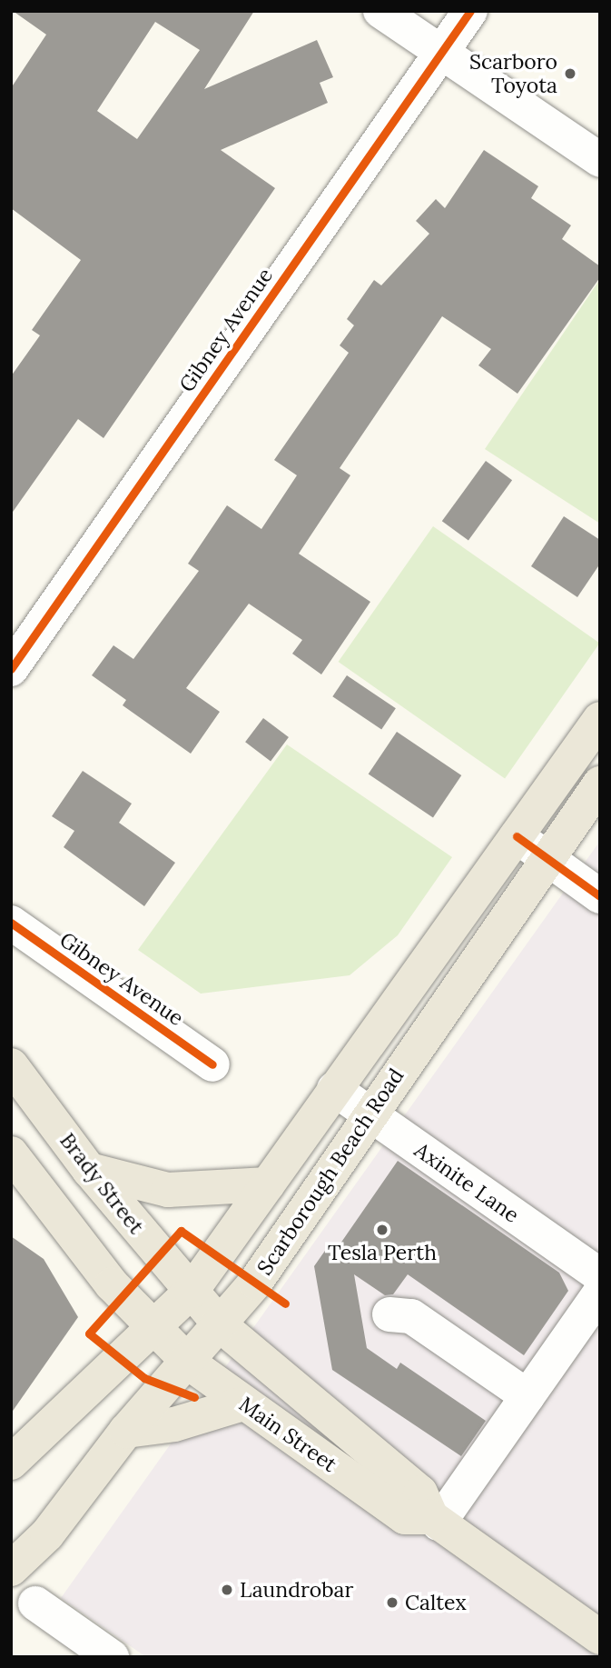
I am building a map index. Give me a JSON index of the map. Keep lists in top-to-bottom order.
{
  "streets": {
    "main road": ["Scarborough Beach Road", "Brady Street", "Main Street"],
    "street": ["Gibney Avenue", "Axinite Lane"]
  },
  "crossings": [
    ["Scarborough Beach Road", "Axinite Lane"],
    ["Scarborough Beach Road", "Brady Street"],
    ["Scarborough Beach Road", "Main Street"],
    ["Brady Street", "Main Street"]
  ],
  "places": [
    "Scarboro Toyota",
    "Tesla Perth",
    "Laundrobar",
    "Caltex"
  ]
}
